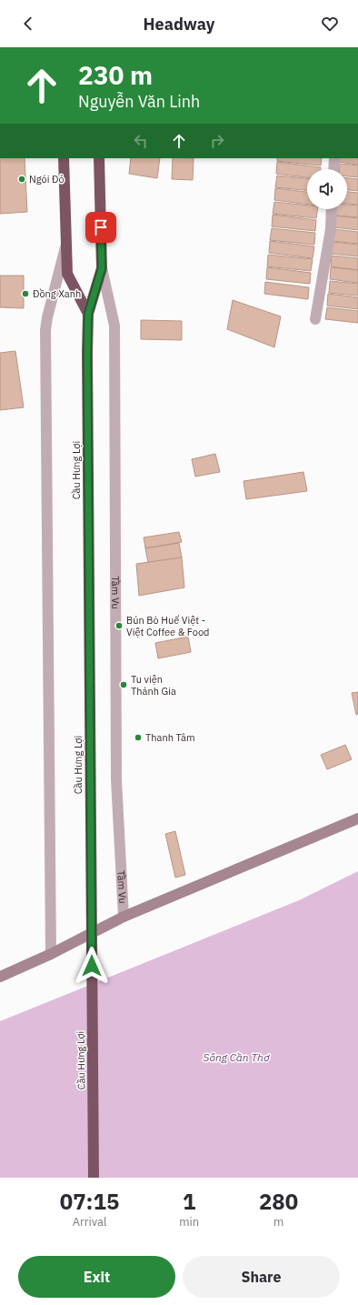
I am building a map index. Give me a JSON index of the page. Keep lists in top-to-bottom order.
{
  "streets": {
    "highway": ["Cầu Hưng Lợi"],
    "street": ["Tầm Vu"]
  },
  "water": ["Sông Cần Thơ"],
  "places": [
    "Ngói Đỏ",
    "Đồng Xanh",
    "Bún Bò Huế Việt - Việt Coffee & Food",
    "Tu viện Thánh Gia",
    "Thanh Tâm"
  ],
  "page": {
    "header": "Headway",
    "turn": ["230 m", "Nguyễn Văn Linh"],
    "eta": [
      "07:15",
      "Arrival",
      "1",
      "min",
      "280",
      "m"
    ],
    "buttons": ["Exit", "Share"]
  }
}
